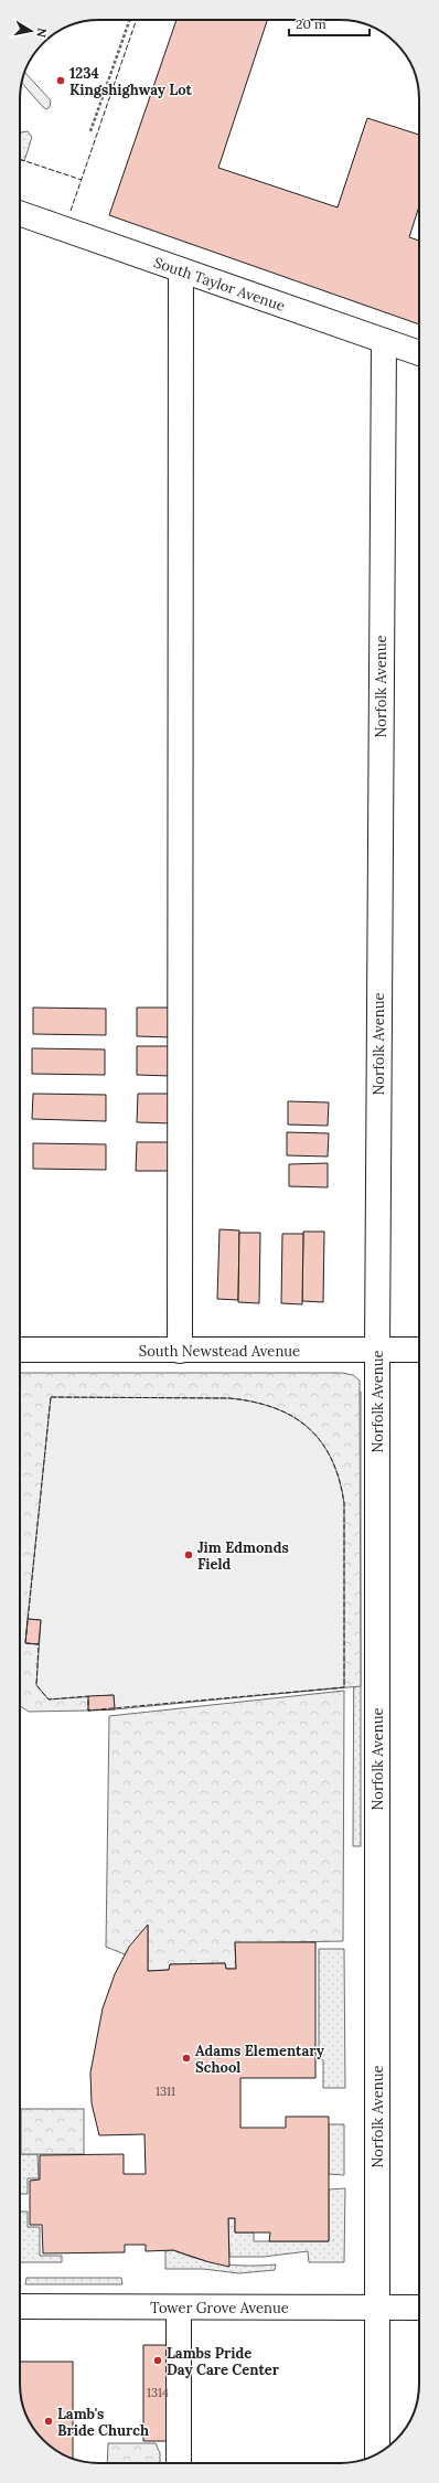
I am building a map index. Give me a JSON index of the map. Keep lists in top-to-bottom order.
{
  "streets": {
    "street": [
      "South Taylor Avenue",
      "Norfolk Avenue",
      "South Newstead Avenue",
      "Tower Grove Avenue"
    ]
  },
  "crossings": [
    ["South Taylor Avenue", "Norfolk Avenue"],
    ["Norfolk Avenue", "South Newstead Avenue"],
    ["Norfolk Avenue", "Tower Grove Avenue"]
  ],
  "places": [
    "1234 Kingshighway Lot",
    "Jim Edmonds Field",
    "Adams Elementary School",
    "Lambs Pride Day Care Center",
    "Lamb's Bride Church"
  ],
  "house_numbers": ["1311", "1314"],
  "scale_bar": "20 m",
  "north": "right"
}
